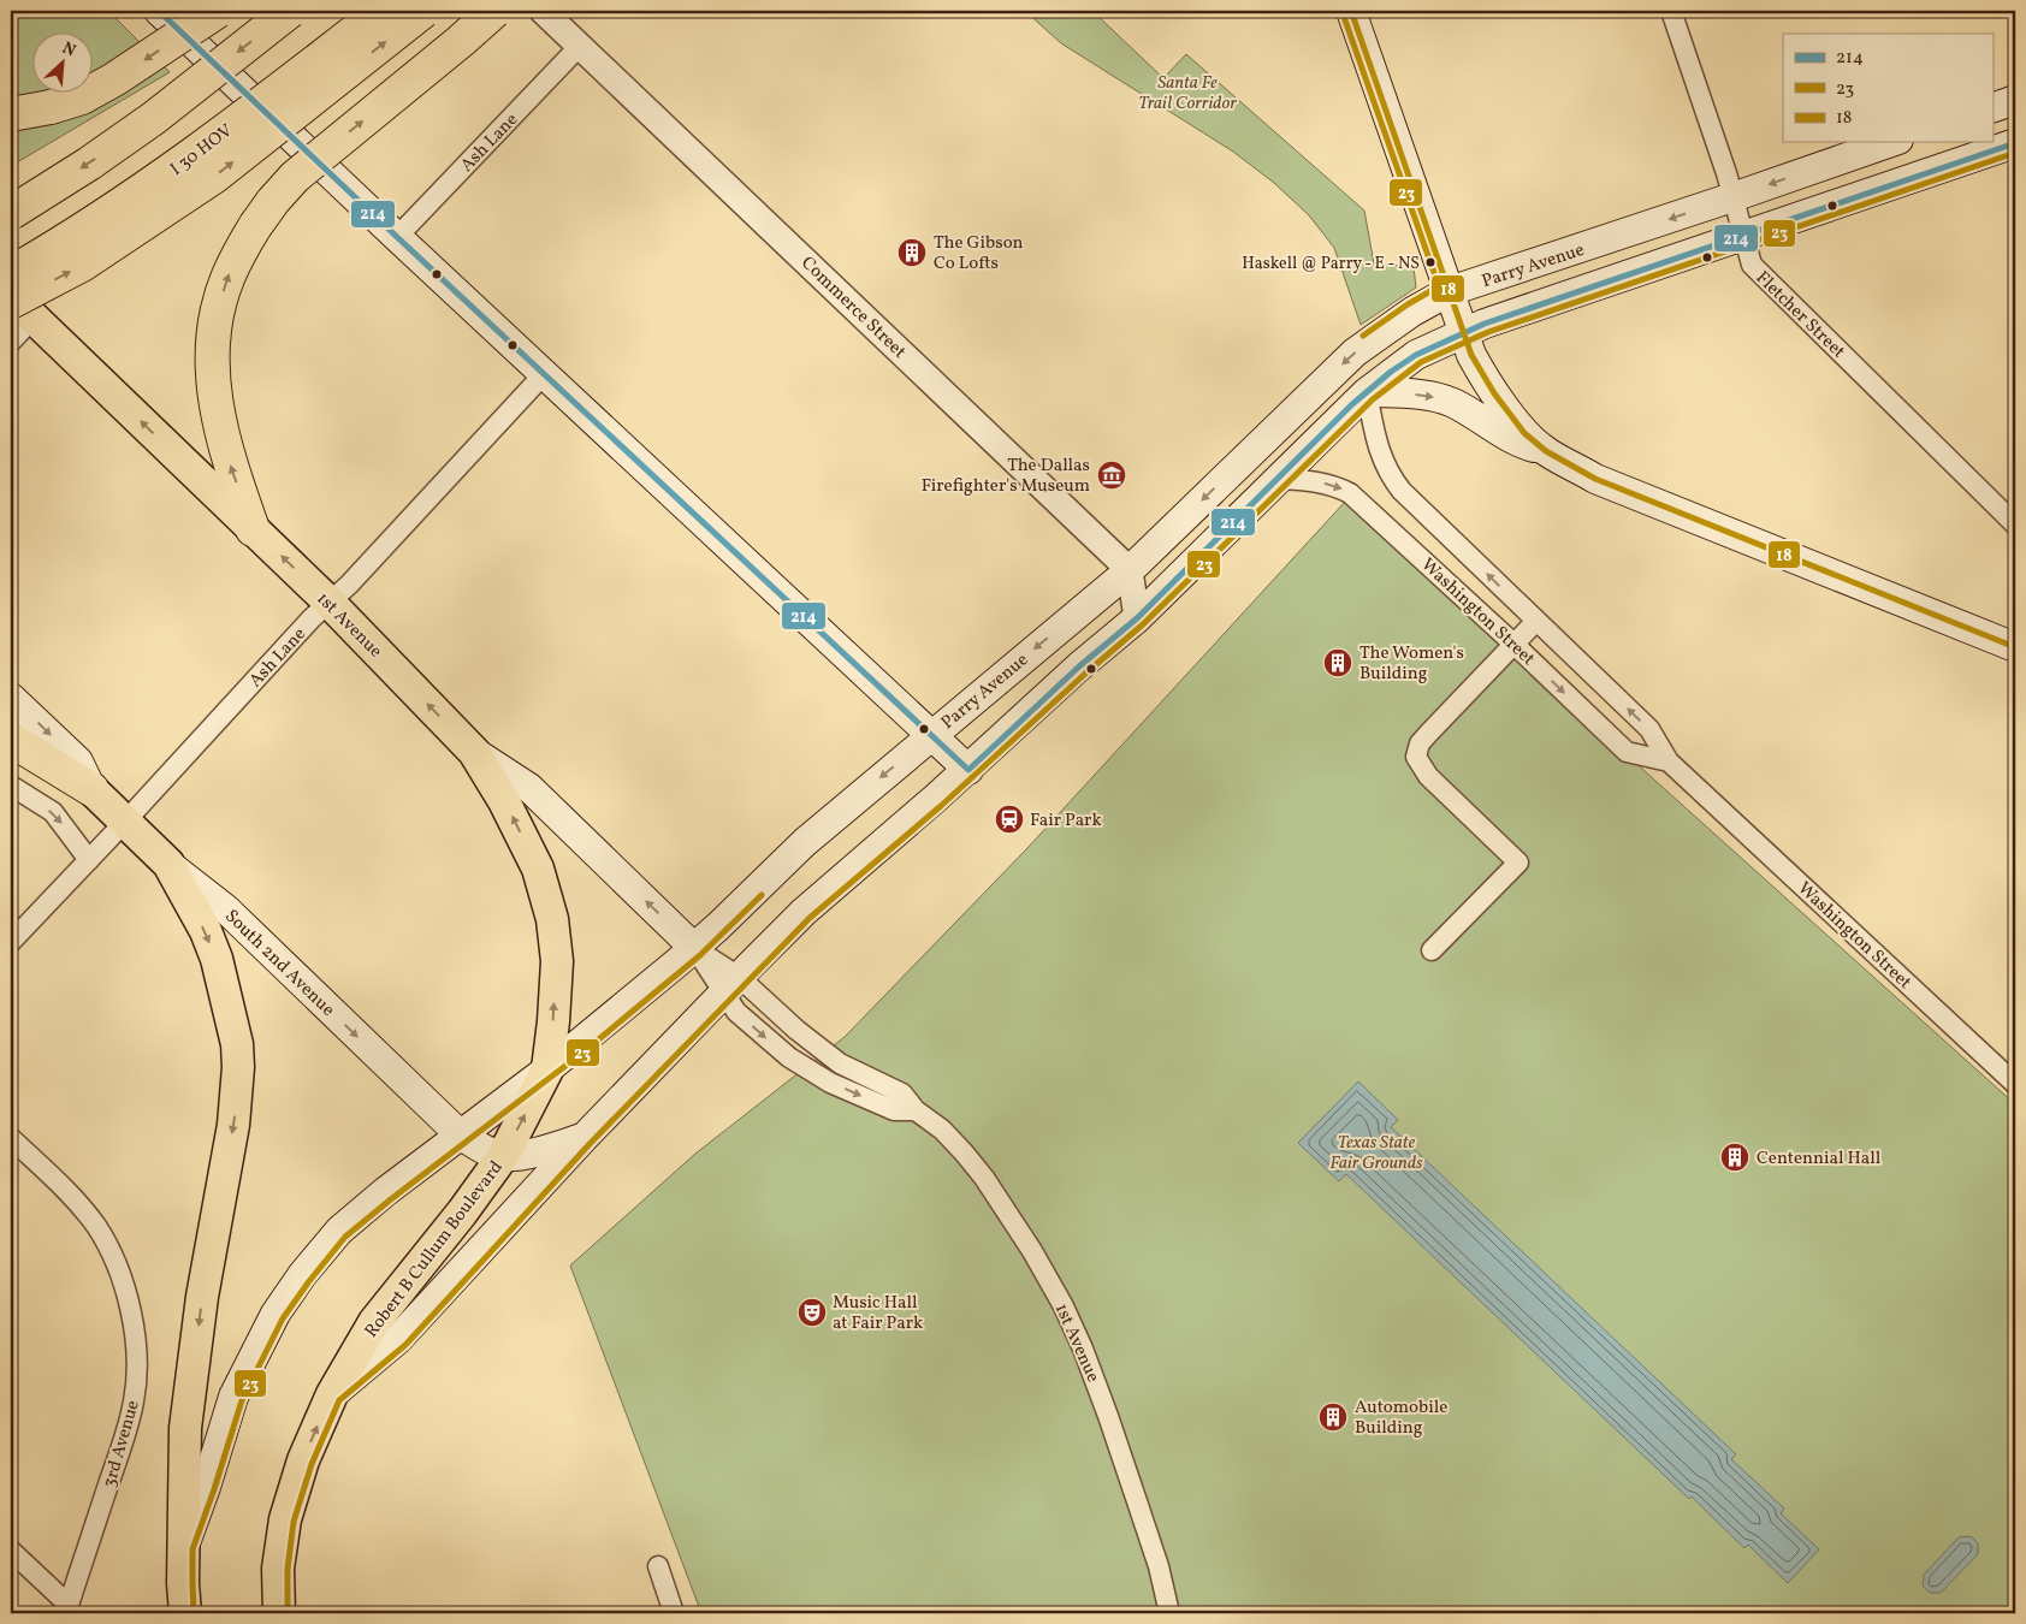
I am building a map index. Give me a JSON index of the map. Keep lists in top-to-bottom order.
{
  "streets": {
    "highway": ["I 30 HOV"],
    "main road": [
      "Parry Avenue",
      "1st Avenue",
      "South 2nd Avenue",
      "Robert B Cullum Boulevard"
    ],
    "street": [
      "Ash Lane",
      "Commerce Street",
      "Fletcher Street",
      "Washington Street",
      "3rd Avenue"
    ]
  },
  "crossings": [
    ["Ash Lane", "Commerce Street"],
    ["Ash Lane", "1st Avenue"],
    ["Ash Lane", "South 2nd Avenue"],
    ["Parry Avenue", "Commerce Street"],
    ["Parry Avenue", "Fletcher Street"],
    ["Parry Avenue", "1st Avenue"],
    ["Parry Avenue", "South 2nd Avenue"],
    ["Parry Avenue", "Robert B Cullum Boulevard"],
    ["1st Avenue", "Robert B Cullum Boulevard"],
    ["South 2nd Avenue", "Robert B Cullum Boulevard"]
  ],
  "one_way": ["South 2nd Avenue"],
  "parks": ["Santa Fe Trail Corridor", "Texas State Fair Grounds"],
  "places": {
    "building": [
      "The Gibson Co Lofts",
      "The Women's Building",
      "Centennial Hall",
      "Automobile Building"
    ],
    "other": ["Haskell @ Parry - E - NS"],
    "museum": ["The Dallas Firefighter's Museum"],
    "station": ["Fair Park"],
    "theatre": ["Music Hall at Fair Park"]
  },
  "lines": ["transit line 214", "transit line 18", "transit line 23"],
  "legend": ["214", "23", "18"],
  "north": "top right"
}
